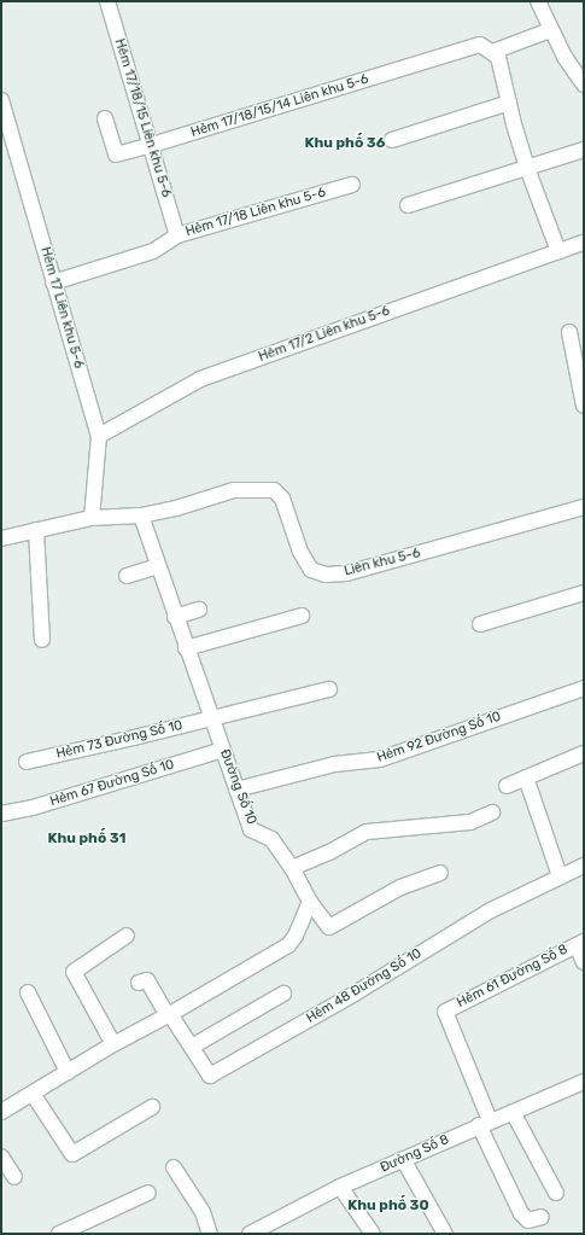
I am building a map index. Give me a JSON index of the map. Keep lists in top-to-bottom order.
{
  "streets": {
    "street": [
      "Hẻm 17/18/15/14 Liên khu 5-6",
      "Hẻm 17/18/15 Liên khu 5-6",
      "Hẻm 17/18 Liên khu 5-6",
      "Hẻm 17 Liên khu 5-6",
      "Hẻm 17/2 Liên khu 5-6",
      "Liên khu 5-6",
      "Hẻm 92 Đường Số 10",
      "Hẻm 73 Đường Số 10",
      "Hẻm 67 Đường Số 10",
      "Đường Số 10",
      "Hẻm 61 Đường Số 8",
      "Hẻm 48 Đường Số 10",
      "Đường Số 8"
    ]
  },
  "crossings": [
    ["Hẻm 17/18/15/14 Liên khu 5-6", "Hẻm 17/18/15 Liên khu 5-6"],
    ["Hẻm 17/18/15 Liên khu 5-6", "Hẻm 17/18 Liên khu 5-6"],
    ["Hẻm 17/18 Liên khu 5-6", "Hẻm 17 Liên khu 5-6"],
    ["Hẻm 17 Liên khu 5-6", "Hẻm 17/2 Liên khu 5-6"],
    ["Hẻm 17 Liên khu 5-6", "Liên khu 5-6"],
    ["Liên khu 5-6", "Đường Số 10"],
    ["Hẻm 92 Đường Số 10", "Đường Số 10"],
    ["Hẻm 73 Đường Số 10", "Đường Số 10"],
    ["Hẻm 67 Đường Số 10", "Đường Số 10"],
    ["Hẻm 61 Đường Số 8", "Đường Số 8"]
  ],
  "districts": ["Khu phố 36", "Khu phố 31", "Khu phố 30"]
}
